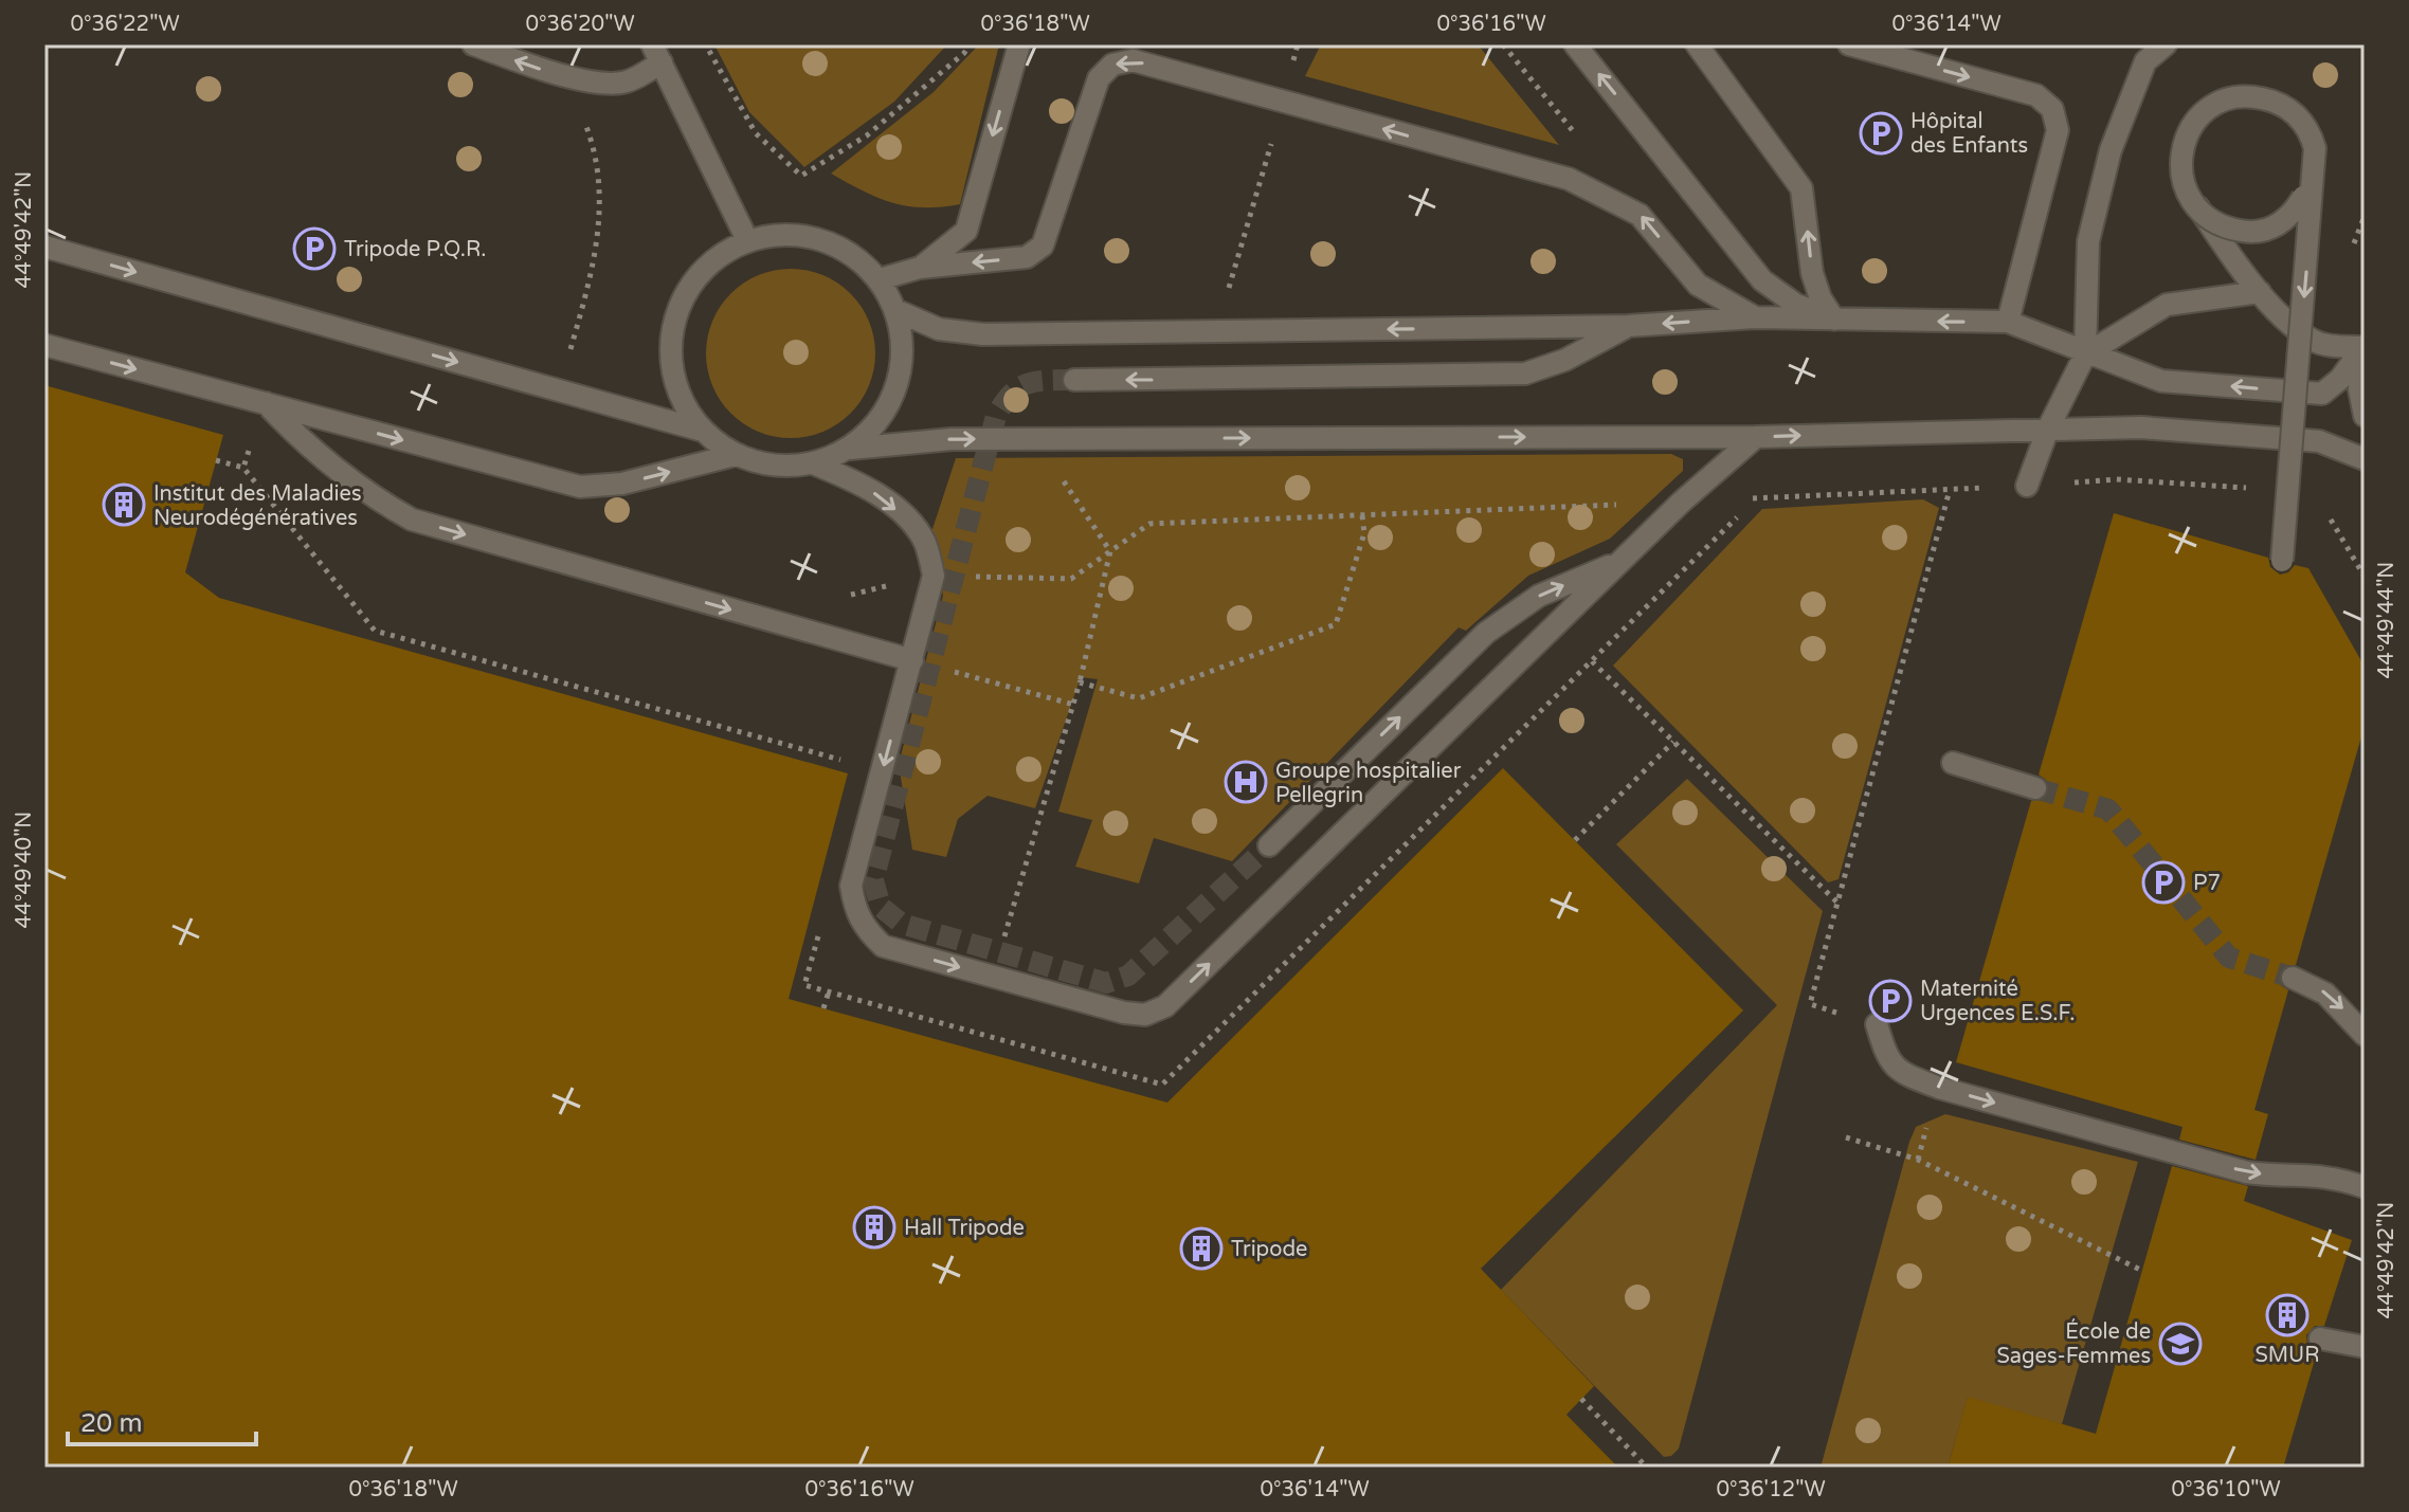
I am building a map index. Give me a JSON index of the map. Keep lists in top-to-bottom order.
{
  "places": {
    "parking": [
      "Hôpital des Enfants",
      "Tripode P.Q.R.",
      "P7",
      "Maternité Urgences E.S.F."
    ],
    "building": [
      "Institut des Maladies Neurodégénératives",
      "Hall Tripode",
      "Tripode",
      "SMUR"
    ],
    "hospital": ["Groupe hospitalier Pellegrin"],
    "school or university": ["École de Sages-Femmes"]
  },
  "scale_bar": "20 m",
  "coordinates": [
    "0°36'22\"W",
    "0°36'20\"W",
    "0°36'18\"W",
    "0°36'16\"W",
    "0°36'14\"W",
    "44°49'42\"N",
    "44°49'44\"N",
    "44°49'40\"N",
    "0°36'12\"W",
    "0°36'10\"W"
  ]
}
